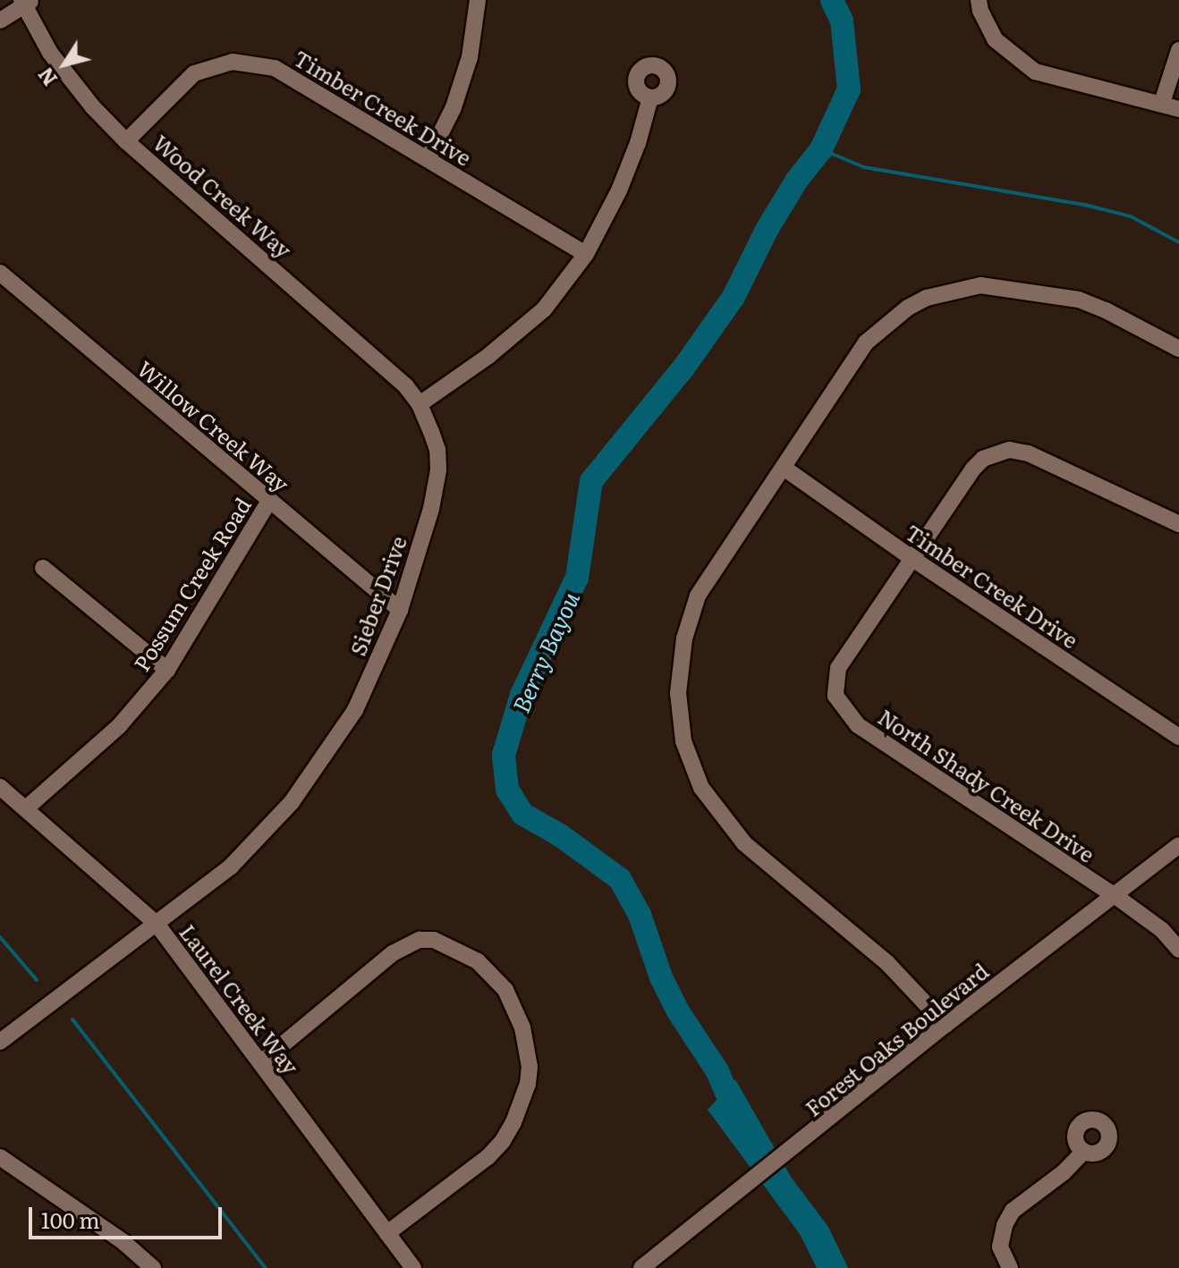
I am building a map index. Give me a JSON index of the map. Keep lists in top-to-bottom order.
{
  "streets": {
    "street": [
      "Timber Creek Drive",
      "Wood Creek Way",
      "Willow Creek Way",
      "Possum Creek Road",
      "Sieber Drive",
      "North Shady Creek Drive",
      "Laurel Creek Way",
      "Forest Oaks Boulevard"
    ]
  },
  "crossings": [
    ["Timber Creek Drive", "Wood Creek Way"],
    ["Timber Creek Drive", "North Shady Creek Drive"],
    ["Wood Creek Way", "Sieber Drive"],
    ["Willow Creek Way", "Possum Creek Road"],
    ["Willow Creek Way", "Sieber Drive"],
    ["Possum Creek Road", "Laurel Creek Way"],
    ["Sieber Drive", "Laurel Creek Way"],
    ["North Shady Creek Drive", "Forest Oaks Boulevard"]
  ],
  "water": ["Berry Bayou"],
  "scale_bar": "100 m",
  "north": "bottom left"
}
